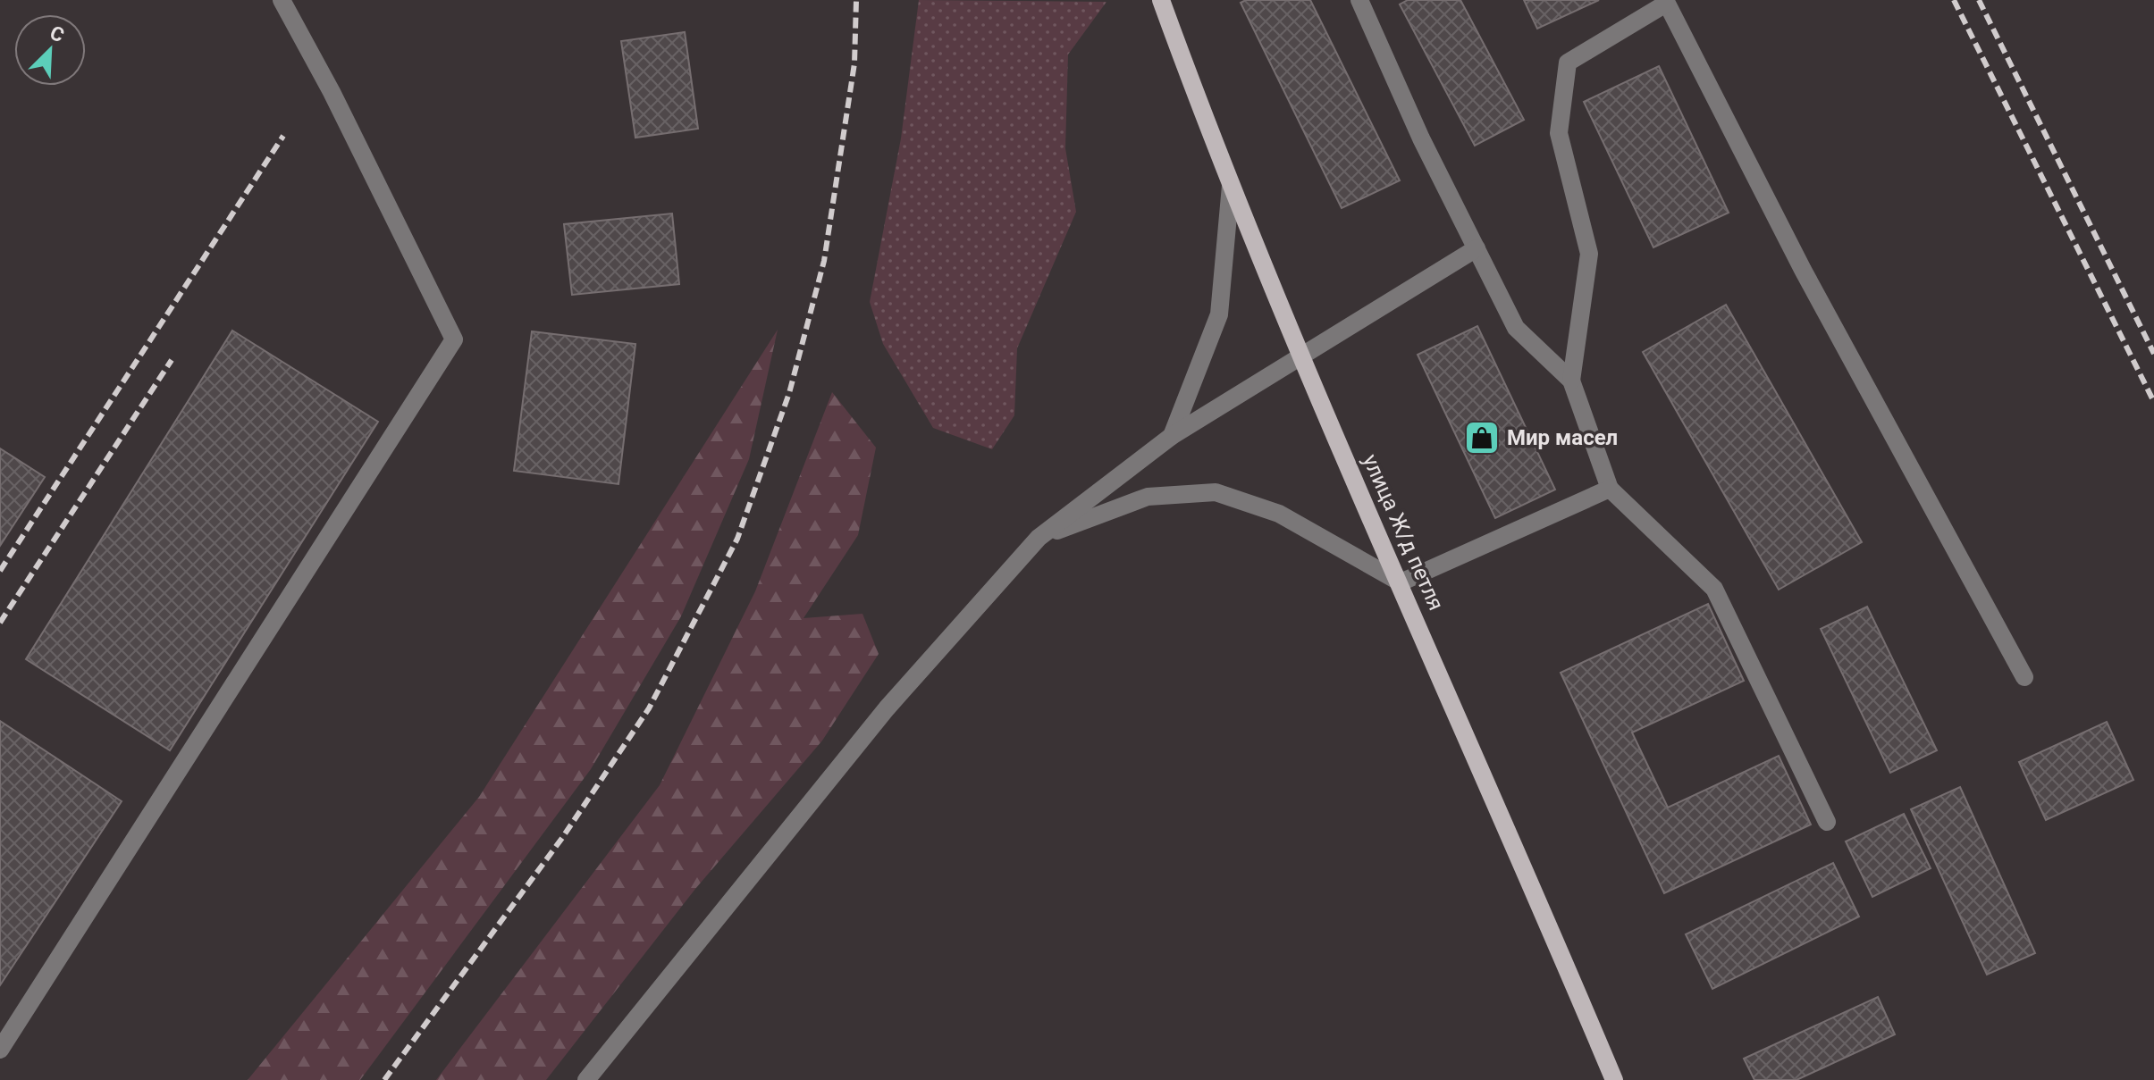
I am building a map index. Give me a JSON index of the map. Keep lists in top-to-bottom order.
{
  "streets": {
    "main road": ["улица Ж/д петля"]
  },
  "places": {
    "shop": ["Мир масел"]
  },
  "north": "top right"
}
